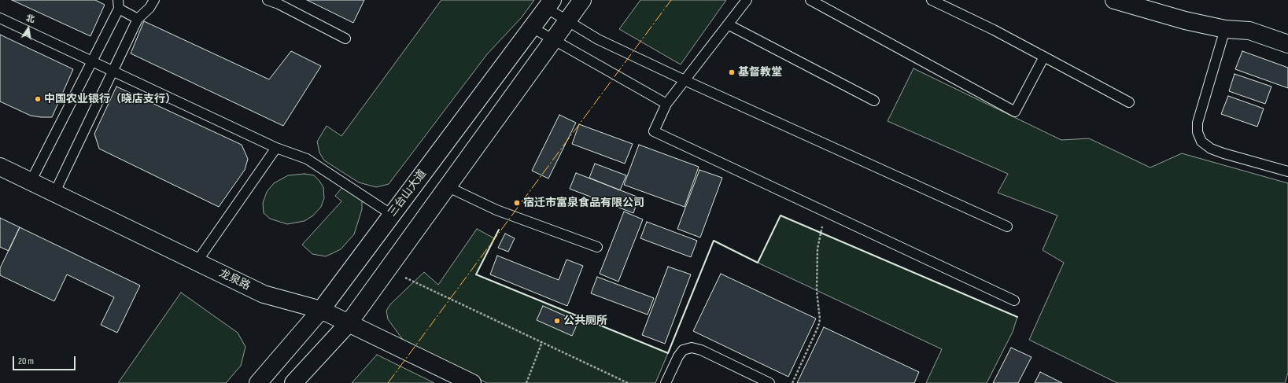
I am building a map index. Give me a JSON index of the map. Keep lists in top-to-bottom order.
{
  "streets": {
    "main road": ["三台山大道", "龙泉路"]
  },
  "crossings": [
    ["三台山大道", "龙泉路"]
  ],
  "places": [
    "基督教堂",
    "中国农业银行（晓店支行）",
    "宿迁市富泉食品有限公司",
    "公共厕所"
  ],
  "scale_bar": "20 m",
  "north": "top"
}
